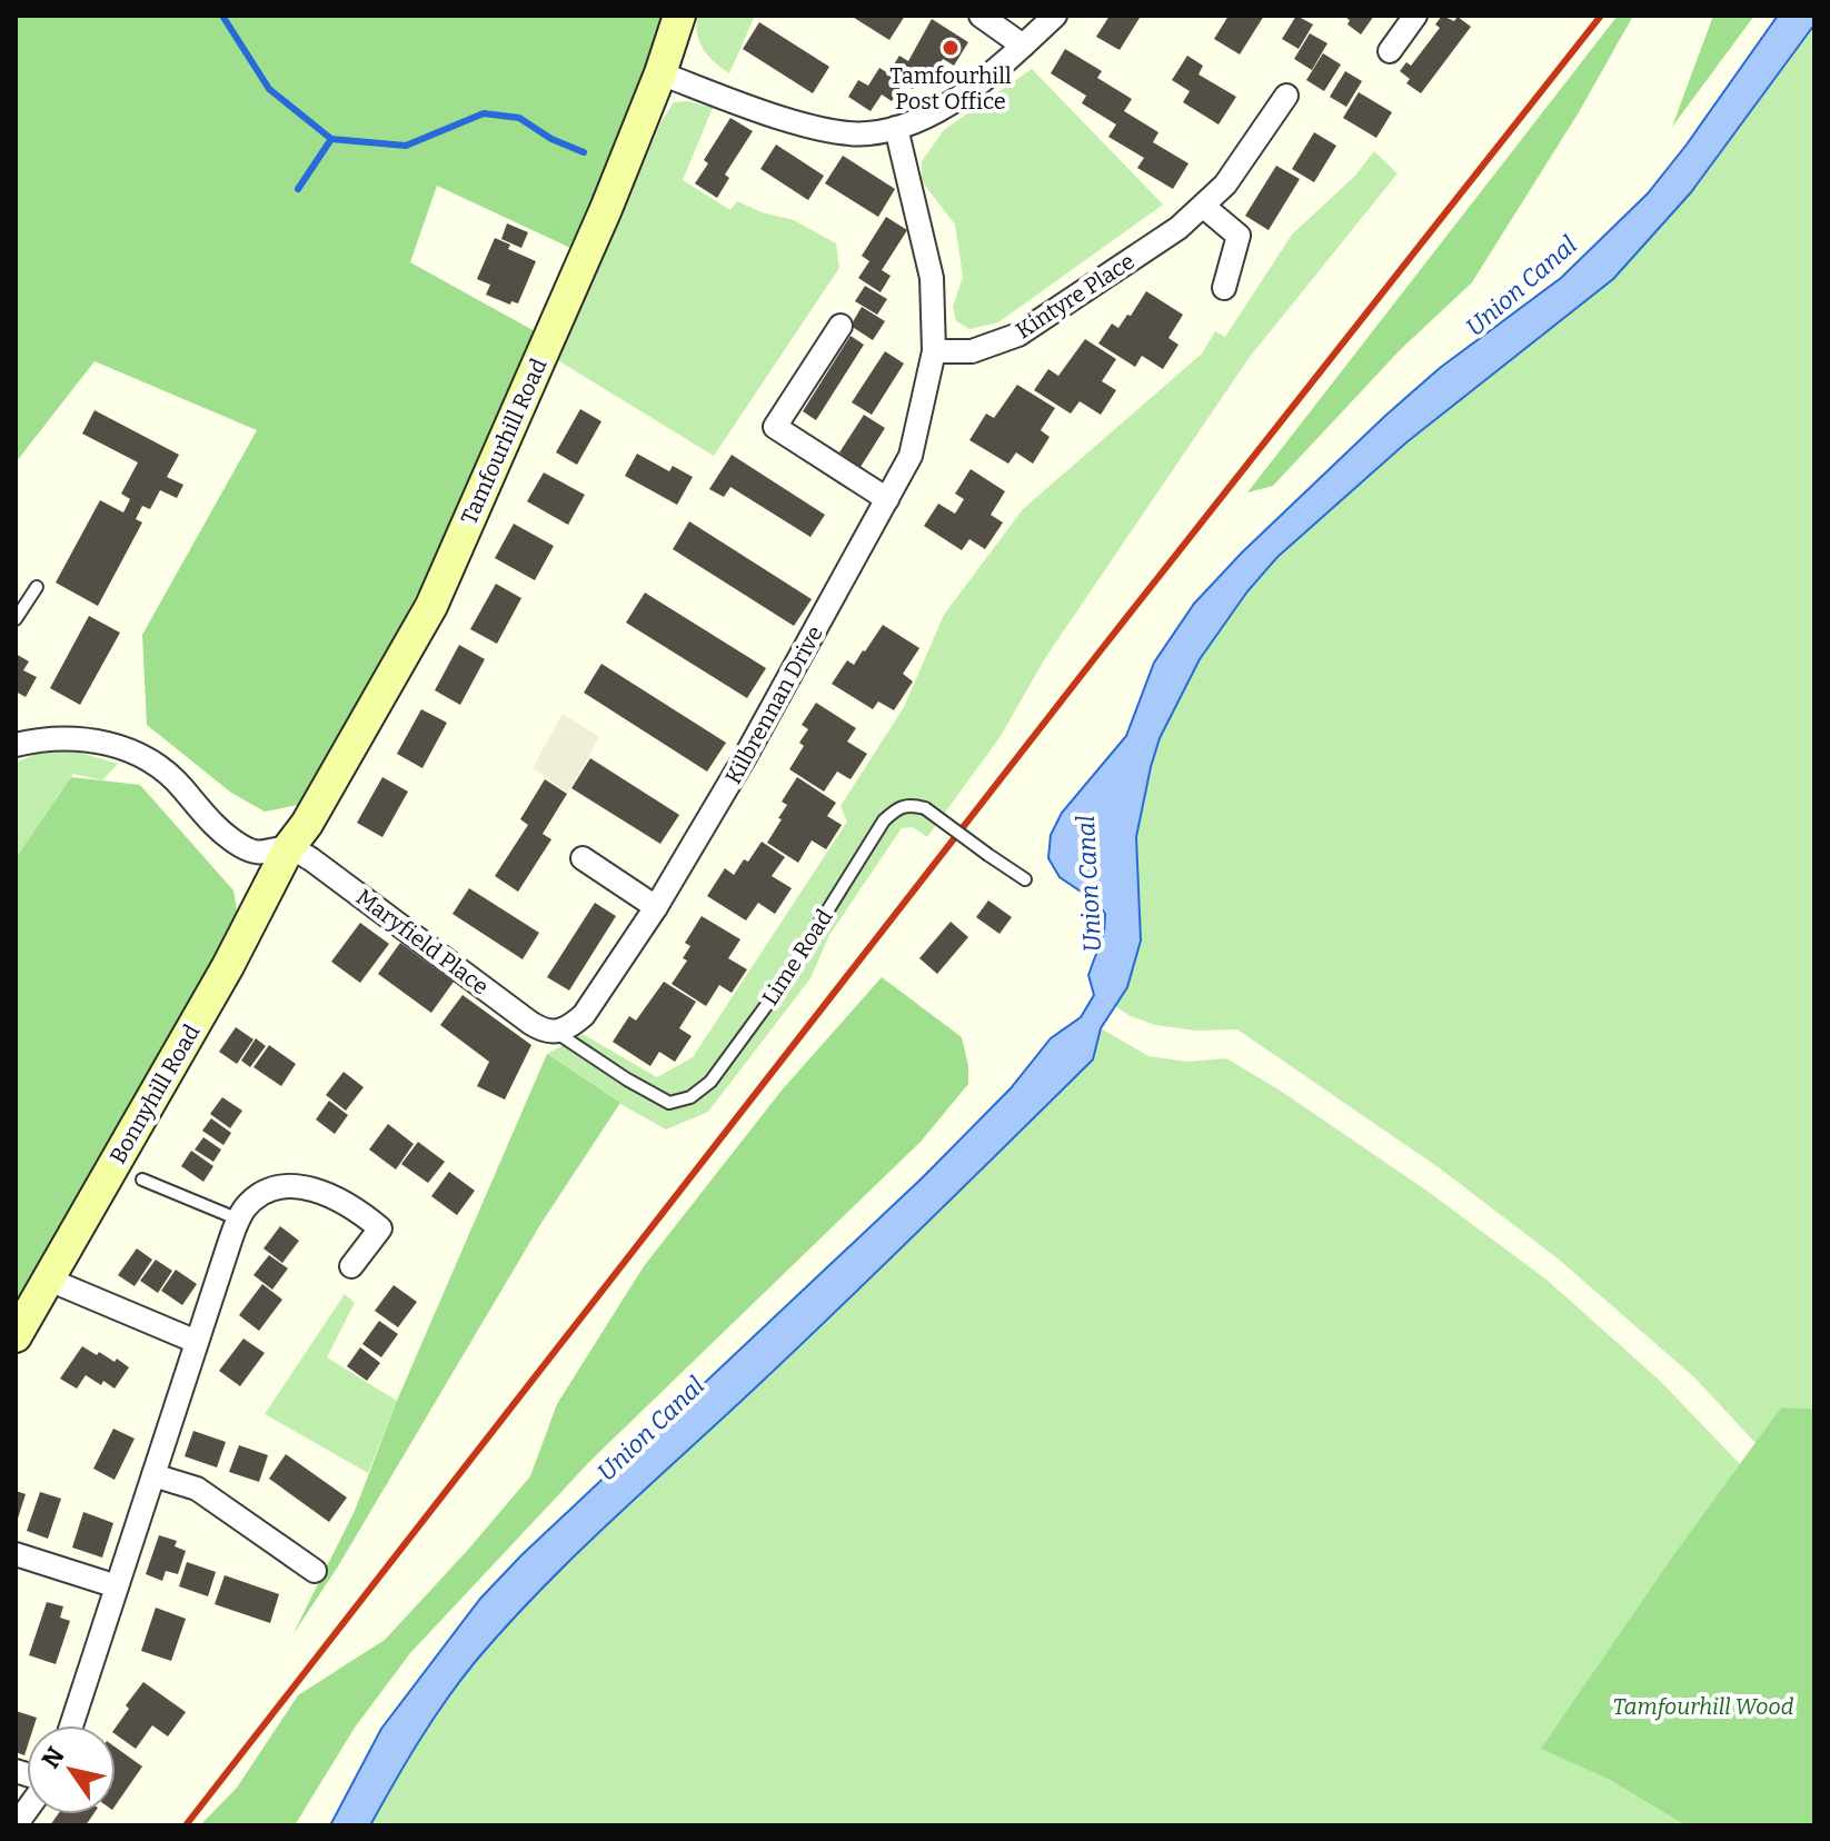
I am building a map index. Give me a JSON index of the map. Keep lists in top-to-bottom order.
{
  "streets": {
    "main road": ["Tamfourhill Road", "Bonnyhill Road"],
    "street": ["Kintyre Place", "Kilbrennan Drive", "Maryfield Place"],
    "lane": ["Lime Road"]
  },
  "crossings": [
    ["Kintyre Place", "Kilbrennan Drive"],
    ["Tamfourhill Road", "Maryfield Place"],
    ["Tamfourhill Road", "Bonnyhill Road"],
    ["Kilbrennan Drive", "Maryfield Place"],
    ["Kilbrennan Drive", "Lime Road"],
    ["Maryfield Place", "Lime Road"],
    ["Maryfield Place", "Bonnyhill Road"]
  ],
  "water": ["Union Canal"],
  "parks": ["Tamfourhill Wood"],
  "places": ["Tamfourhill Post Office"],
  "north": "top left"
}
